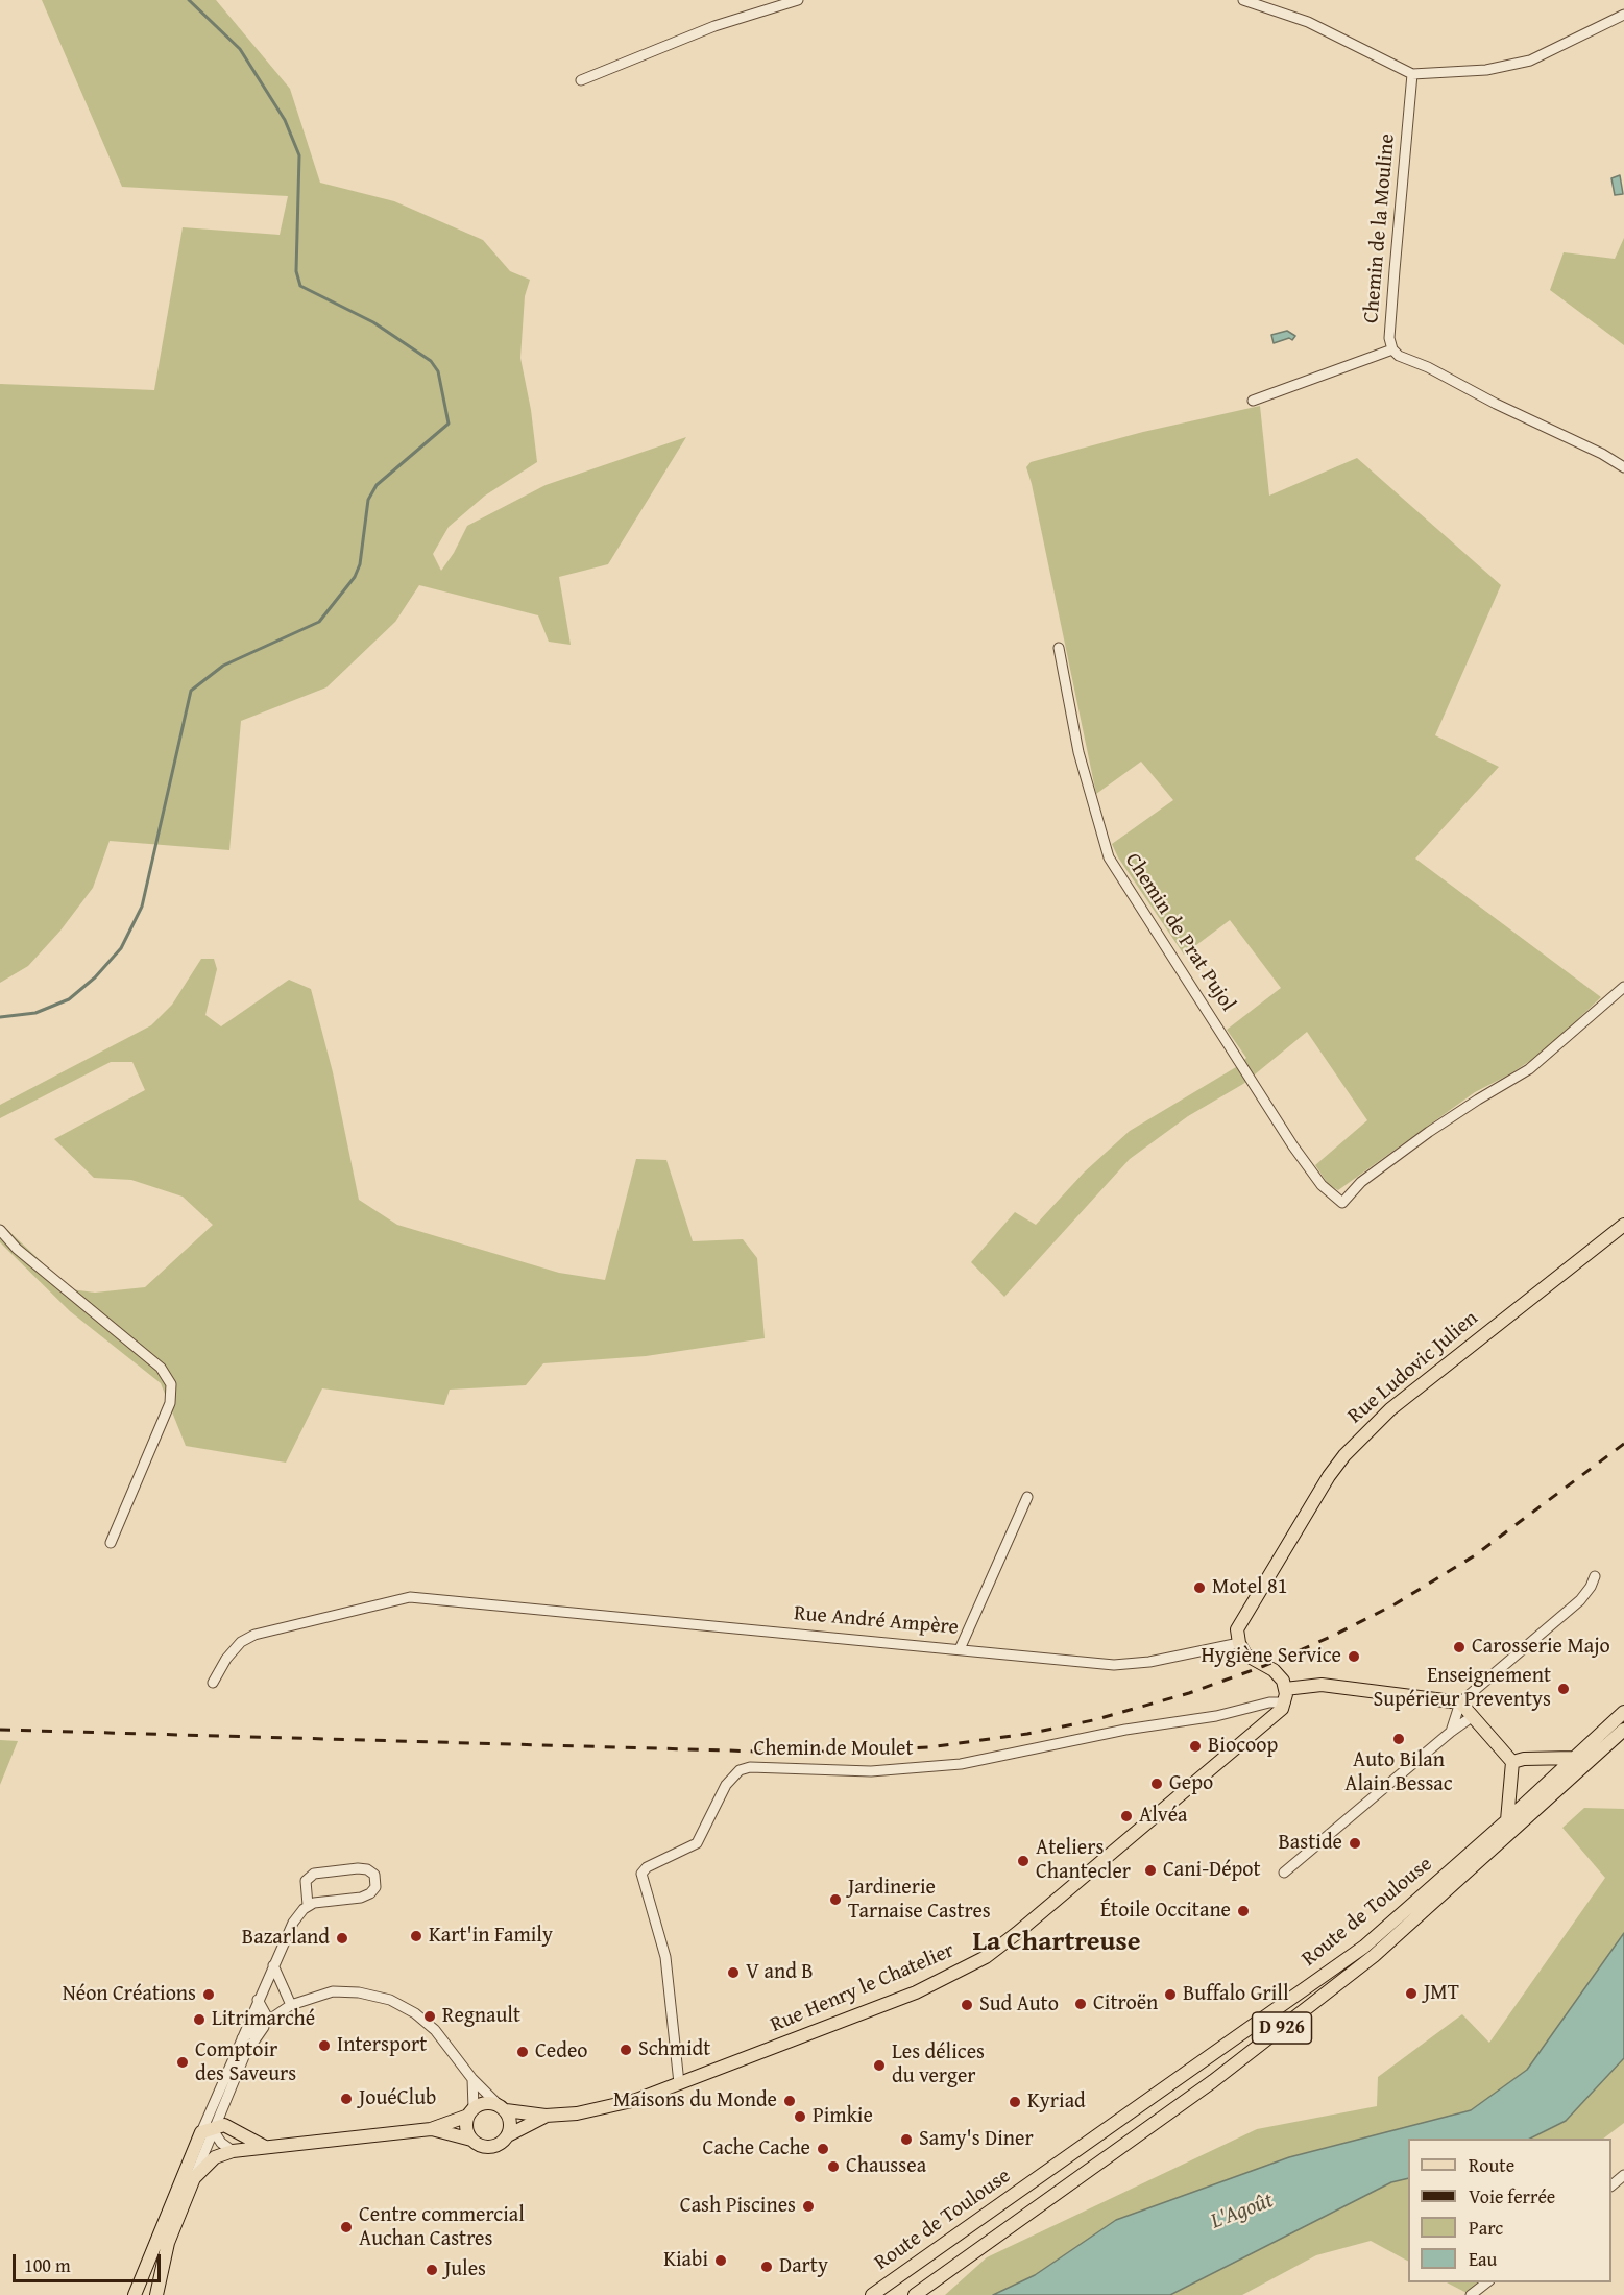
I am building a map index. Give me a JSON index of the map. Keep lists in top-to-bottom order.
{
  "streets": {
    "main road": [
      "Rue Ludovic Julien",
      "Route de Toulouse",
      "Rue Henry le Chatelier",
      "D 926"
    ],
    "street": [
      "Chemin de la Mouline",
      "Chemin de Prat Pujol",
      "Rue André Ampère",
      "Chemin de Moulet"
    ]
  },
  "crossings": [
    ["Rue Ludovic Julien", "Rue André Ampère"],
    ["Chemin de Moulet", "Rue Henry le Chatelier"]
  ],
  "districts": ["La Chartreuse"],
  "water": ["L'Agoût"],
  "places": [
    "Motel 81",
    "Carosserie Majo",
    "Hygiène Service",
    "Enseignement Supérieur Preventys",
    "Auto Bilan Alain Bessac",
    "Biocoop",
    "Gepo",
    "Alvéa",
    "Bastide",
    "Ateliers Chantecler",
    "Cani-Dépot",
    "Jardinerie Tarnaise Castres",
    "Étoile Occitane",
    "Kart'in Family",
    "Bazarland",
    "V and B",
    "JMT",
    "Néon Créations",
    "Buffalo Grill",
    "Citroën",
    "Sud Auto",
    "Regnault",
    "Litrimarché",
    "Intersport",
    "Schmidt",
    "Cedeo",
    "Comptoir des Saveurs",
    "Les délices du verger",
    "JouéClub",
    "Maisons du Monde",
    "Kyriad",
    "Pimkie",
    "Samy's Diner",
    "Cache Cache",
    "Chaussea",
    "Cash Piscines",
    "Centre commercial Auchan Castres",
    "Kiabi",
    "Darty",
    "Jules"
  ],
  "legend": [
    "Route",
    "Voie ferrée",
    "Parc",
    "Eau"
  ],
  "scale_bar": "100 m"
}
